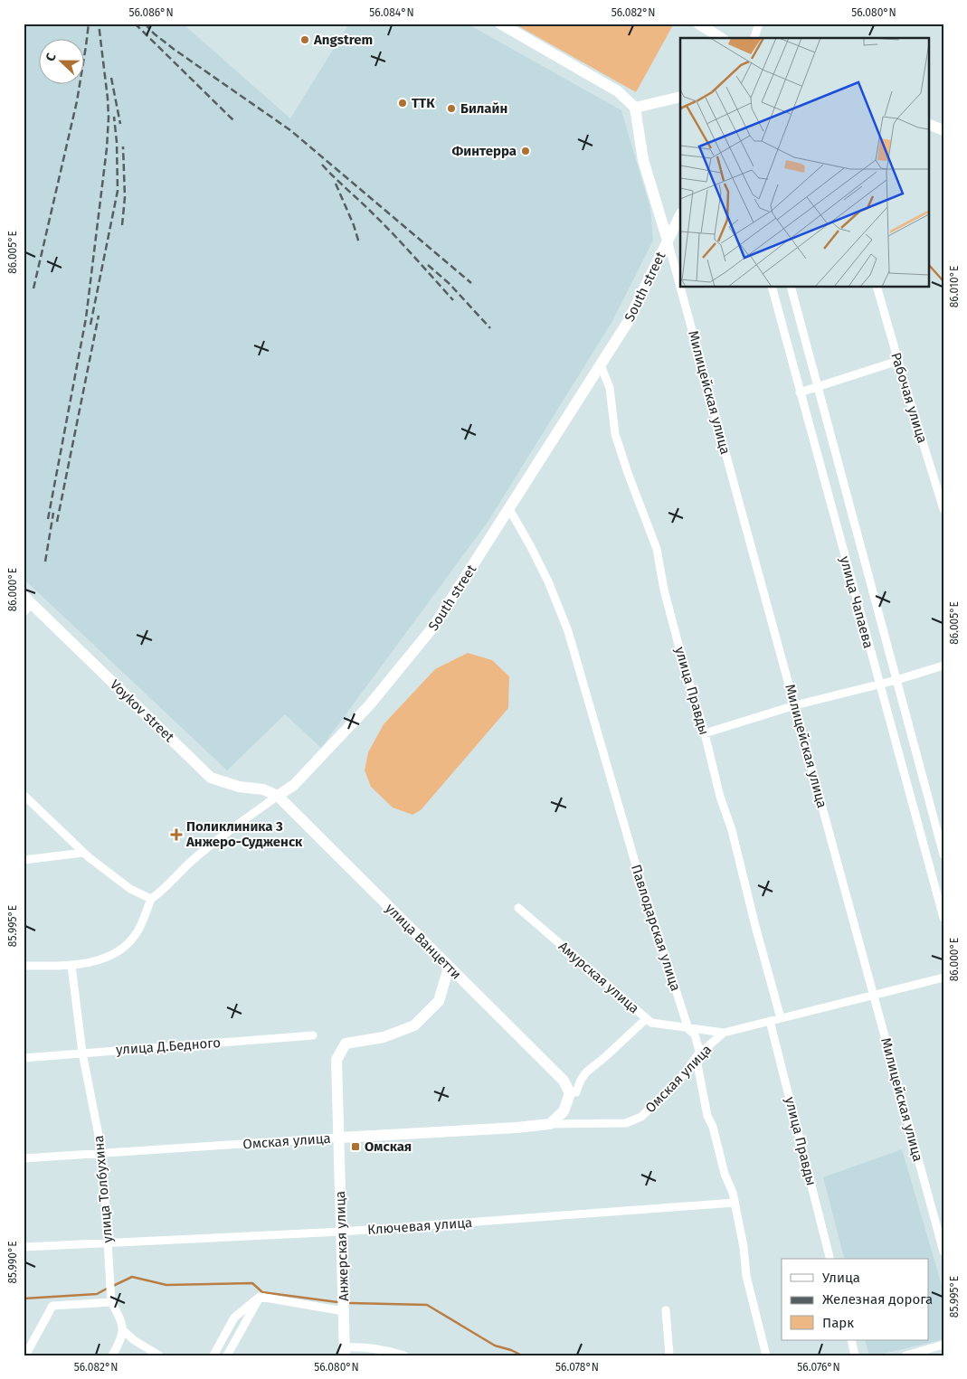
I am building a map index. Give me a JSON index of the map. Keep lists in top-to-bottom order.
{
  "streets": {
    "street": [
      "South street",
      "Милицейская улица",
      "Рабочая улица",
      "улица Чапаева",
      "улица Правды",
      "Voykov street",
      "Павлодарская улица",
      "улица Ванцетти",
      "Амурская улица",
      "улица Д.Бедного",
      "Омская улица",
      "улица Толбухина",
      "Ключевая улица",
      "Анжерская улица"
    ]
  },
  "crossings": [
    ["South street", "Милицейская улица"],
    ["South street", "улица Правды"],
    ["South street", "Voykov street"],
    ["South street", "Павлодарская улица"],
    ["South street", "улица Ванцетти"],
    ["Voykov street", "улица Ванцетти"],
    ["Павлодарская улица", "Амурская улица"],
    ["Павлодарская улица", "Омская улица"],
    ["Павлодарская улица", "Ключевая улица"],
    ["улица Ванцетти", "Анжерская улица"],
    ["Амурская улица", "Омская улица"],
    ["улица Д.Бедного", "улица Толбухина"],
    ["Омская улица", "улица Толбухина"],
    ["Омская улица", "Анжерская улица"],
    ["улица Толбухина", "Ключевая улица"],
    ["Ключевая улица", "Анжерская улица"]
  ],
  "places": {
    "other": [
      "Angstrem",
      "ТТК",
      "Билайн",
      "Финтерра"
    ],
    "health": ["Поликлиника 3 Анжеро-Судженск"],
    "transit": ["Омская"]
  },
  "legend": ["Улица", "Железная дорога", "Парк"],
  "north": "left",
  "coordinates": [
    "56.086°N",
    "56.084°N",
    "56.082°N",
    "56.080°N",
    "86.005°E",
    "86.010°E",
    "86.000°E",
    "85.995°E",
    "85.990°E",
    "56.078°N",
    "56.076°N"
  ]
}
